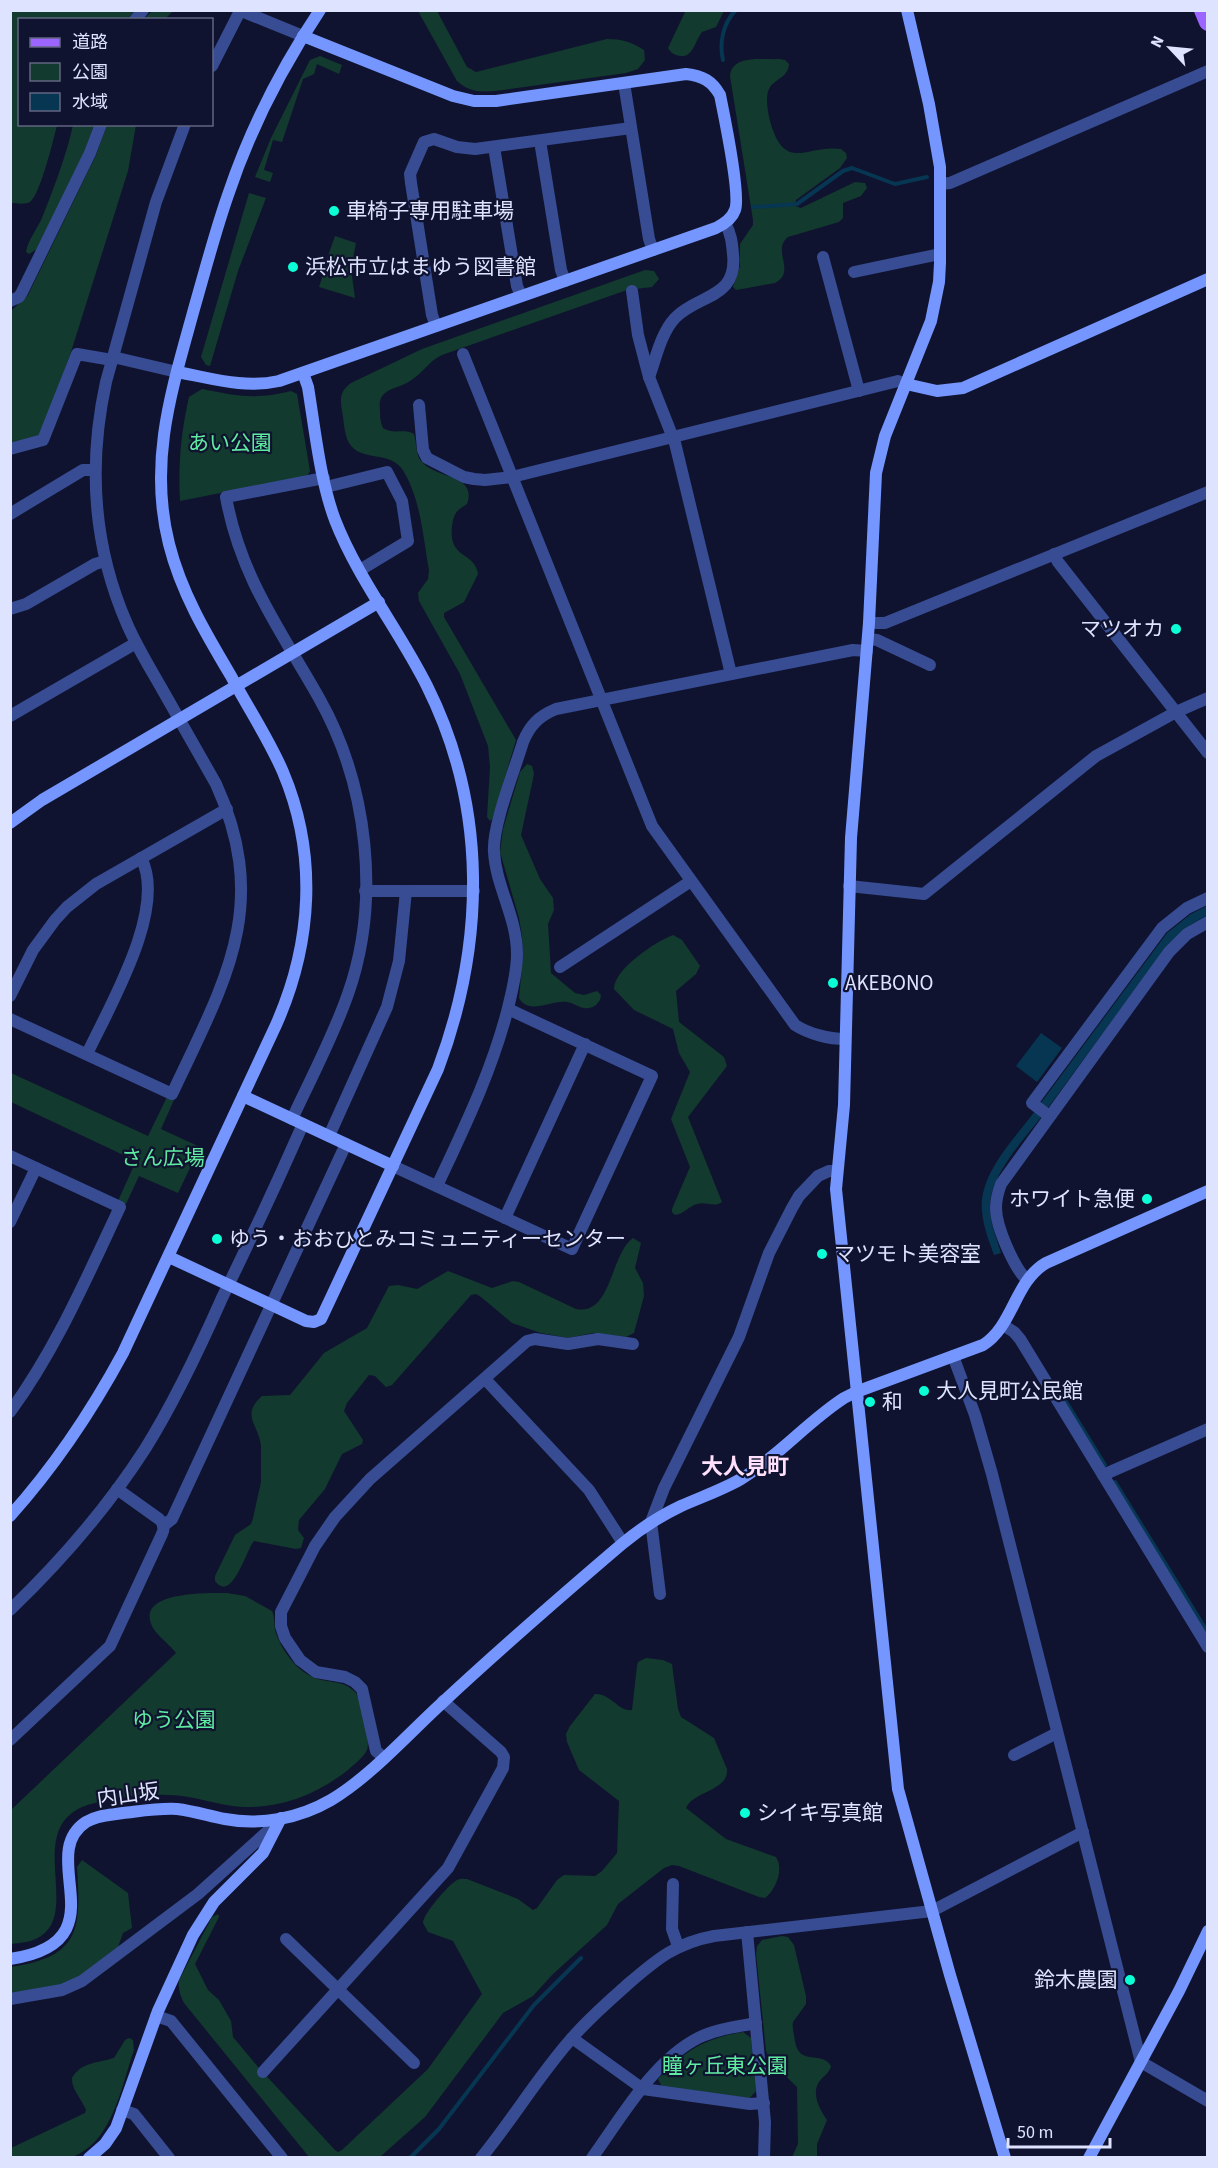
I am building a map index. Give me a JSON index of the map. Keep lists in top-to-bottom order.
{
  "streets": {
    "street": ["内山坂"]
  },
  "districts": ["大人見町"],
  "parks": [
    "あい公園",
    "さん広場",
    "ゆう公園",
    "瞳ヶ丘東公園"
  ],
  "places": [
    "車椅子専用駐車場",
    "浜松市立はまゆう図書館",
    "マツオカ",
    "AKEBONO",
    "ホワイト急便",
    "ゆう・おおひとみコミュニティーセンター",
    "マツモト美容室",
    "大人見町公民館",
    "和",
    "シイキ写真館",
    "鈴木農園"
  ],
  "legend": ["道路", "公園", "水域"],
  "scale_bar": "50 m",
  "north": "top left"
}
